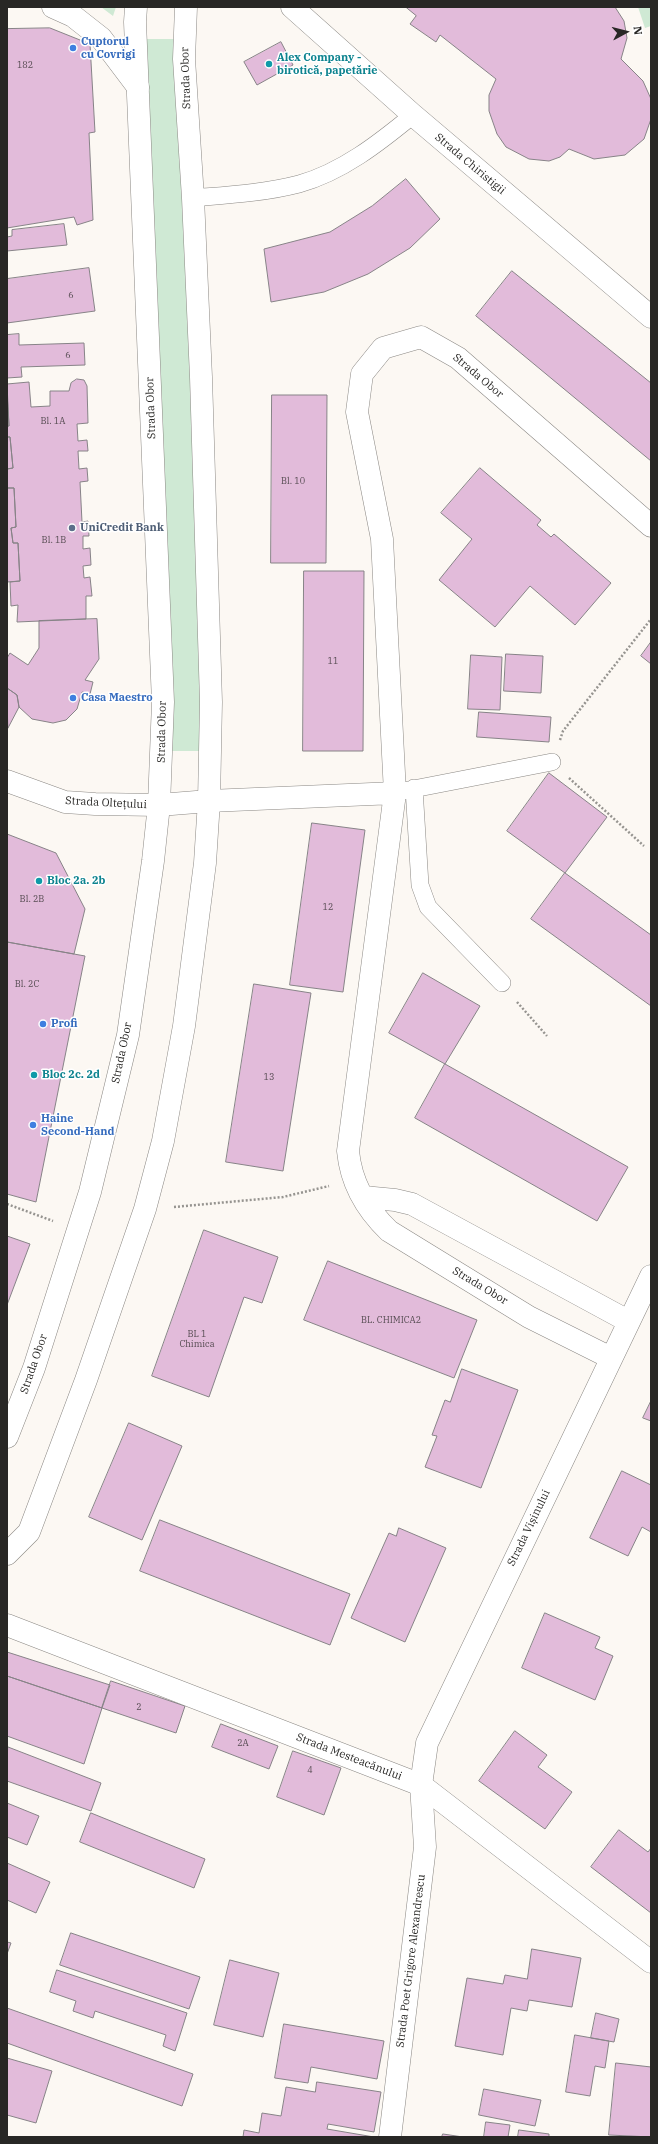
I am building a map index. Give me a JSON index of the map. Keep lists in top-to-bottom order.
{
  "streets": {
    "main road": [
      "Strada Obor",
      "Strada Chiristigii",
      "Strada Oltețului",
      "Strada Vișinului",
      "Strada Mesteacănului",
      "Strada Poet Grigore Alexandrescu"
    ]
  },
  "crossings": [
    ["Strada Obor", "Strada Oltețului"],
    ["Strada Obor", "Strada Vișinului"],
    ["Strada Vișinului", "Strada Mesteacănului"],
    ["Strada Vișinului", "Strada Poet Grigore Alexandrescu"],
    ["Strada Mesteacănului", "Strada Poet Grigore Alexandrescu"]
  ],
  "places": [
    "Cuptorul cu Covrigi",
    "Alex Company - birotică, papetărie",
    "UniCredit Bank",
    "Casa Maestro",
    "Bloc 2a. 2b",
    "Profi",
    "Bloc 2c. 2d",
    "Haine Second-Hand"
  ],
  "house_numbers": [
    "182",
    "6",
    "6",
    "Bl. 1A",
    "Bl. 10",
    "Bl. 1B",
    "11",
    "Bl. 2B",
    "12",
    "Bl. 2C",
    "13",
    "BL. CHIMICA2",
    "BL 1 Chimica",
    "2",
    "2A",
    "4"
  ],
  "north": "right"
}
